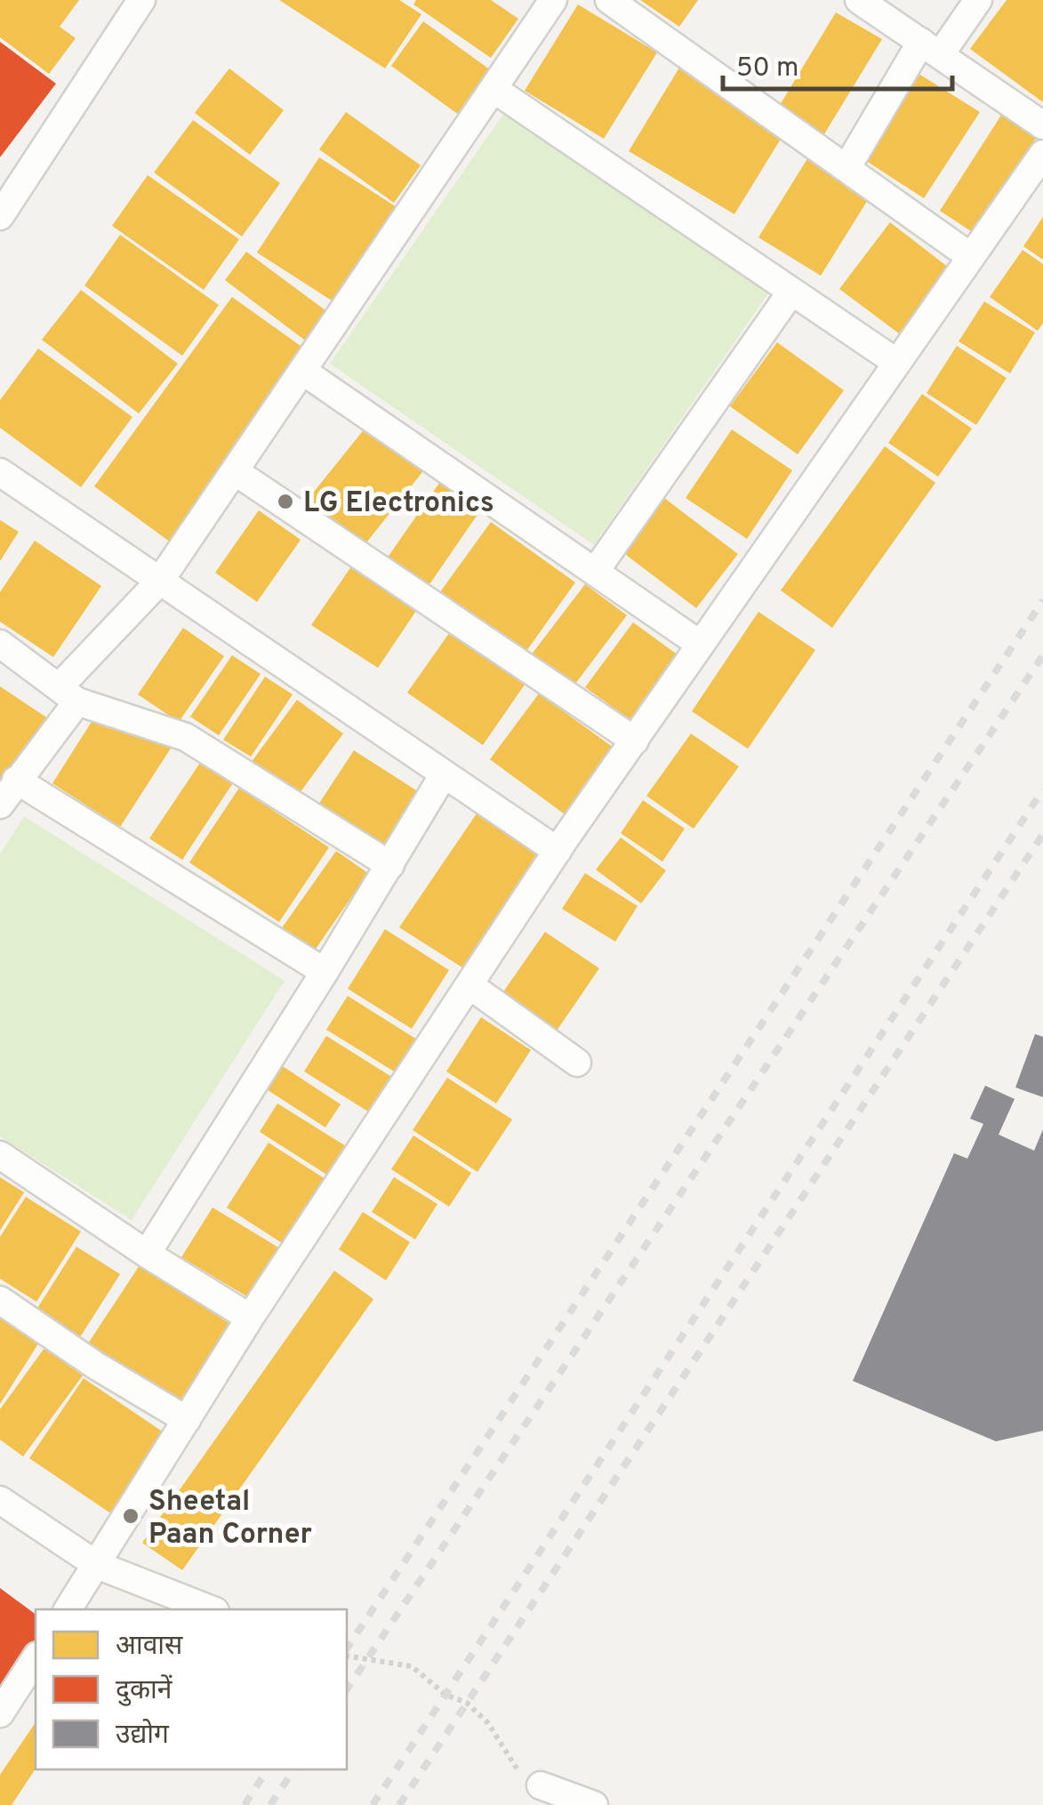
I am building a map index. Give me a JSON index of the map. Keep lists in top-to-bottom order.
{
  "places": ["LG Electronics", "Sheetal Paan Corner"],
  "legend": ["आवास", "दुकानें", "उद्योग"],
  "scale_bar": "50 m"
}
